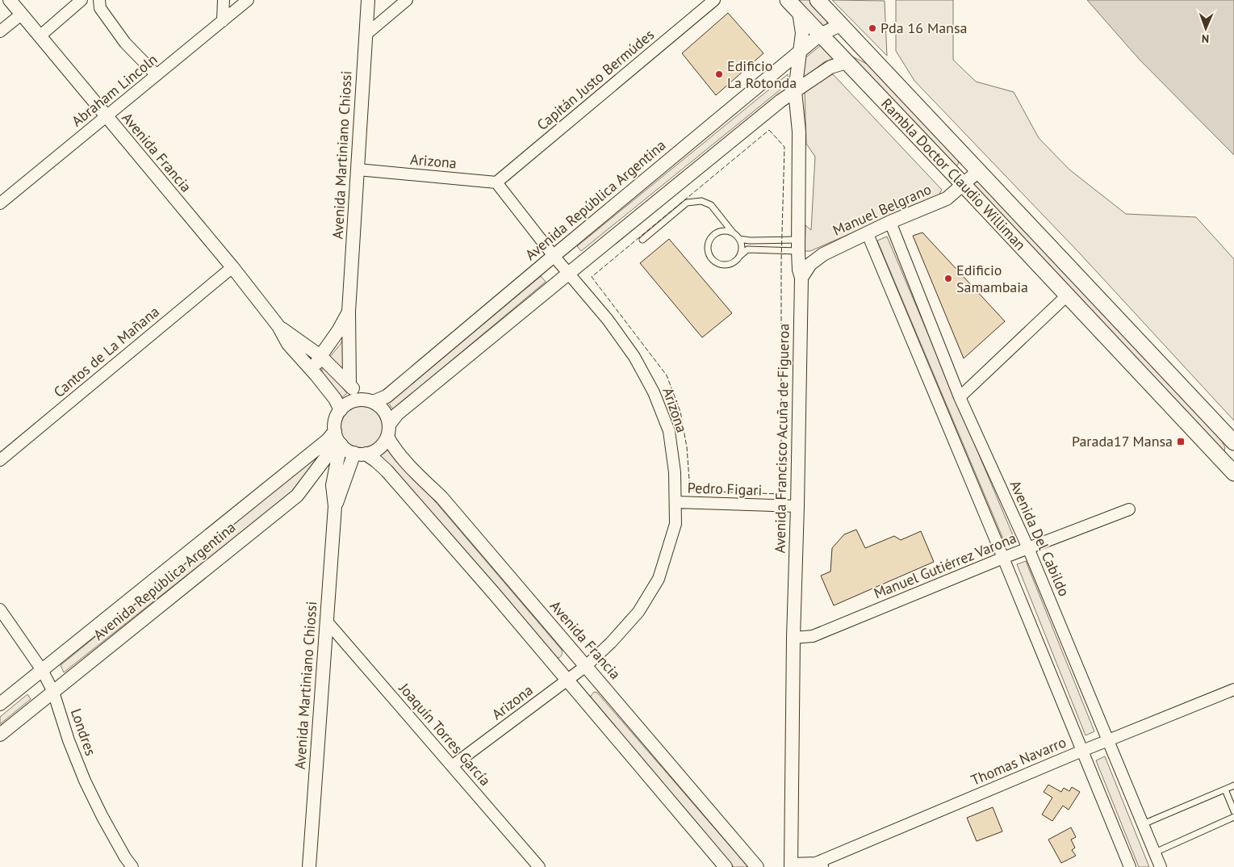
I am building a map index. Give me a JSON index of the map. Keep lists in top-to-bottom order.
{
  "streets": {
    "main road": ["Rambla Doctor Claudio Williman"],
    "street": [
      "Capitán Justo Bermúdes",
      "Abraham Lincoln",
      "Avenida Francia",
      "Avenida Martiniano Chiossi",
      "Arizona",
      "Avenida República Argentina",
      "Manuel Belgrano",
      "Cantos de La Mañana",
      "Avenida Francisco Acuña de Figueroa",
      "Pedro Figari",
      "Avenida Del Cabildo",
      "Manuel Gutiérrez Varona",
      "Londres",
      "Joaquín Torres García",
      "Thomas Navarro"
    ]
  },
  "crossings": [
    ["Capitán Justo Bermúdes", "Arizona"],
    ["Abraham Lincoln", "Avenida Francia"],
    ["Avenida Francia", "Avenida Martiniano Chiossi"],
    ["Avenida Francia", "Arizona"],
    ["Avenida Francia", "Avenida República Argentina"],
    ["Avenida Francia", "Cantos de La Mañana"],
    ["Avenida Martiniano Chiossi", "Arizona"],
    ["Avenida Martiniano Chiossi", "Avenida República Argentina"],
    ["Avenida Martiniano Chiossi", "Joaquín Torres García"],
    ["Arizona", "Avenida República Argentina"],
    ["Arizona", "Pedro Figari"],
    ["Arizona", "Joaquín Torres García"],
    ["Rambla Doctor Claudio Williman", "Avenida República Argentina"],
    ["Rambla Doctor Claudio Williman", "Manuel Belgrano"],
    ["Rambla Doctor Claudio Williman", "Avenida Francisco Acuña de Figueroa"],
    ["Avenida República Argentina", "Avenida Francisco Acuña de Figueroa"],
    ["Avenida República Argentina", "Londres"],
    ["Manuel Belgrano", "Avenida Francisco Acuña de Figueroa"],
    ["Manuel Belgrano", "Avenida Del Cabildo"],
    ["Avenida Francisco Acuña de Figueroa", "Pedro Figari"],
    ["Avenida Francisco Acuña de Figueroa", "Manuel Gutiérrez Varona"],
    ["Avenida Del Cabildo", "Manuel Gutiérrez Varona"],
    ["Avenida Del Cabildo", "Thomas Navarro"]
  ],
  "places": {
    "other": ["Pda 16 Mansa", "Edificio La Rotonda", "Edificio Samambaia"],
    "transit": ["Parada17 Mansa"]
  },
  "north": "bottom"
}
